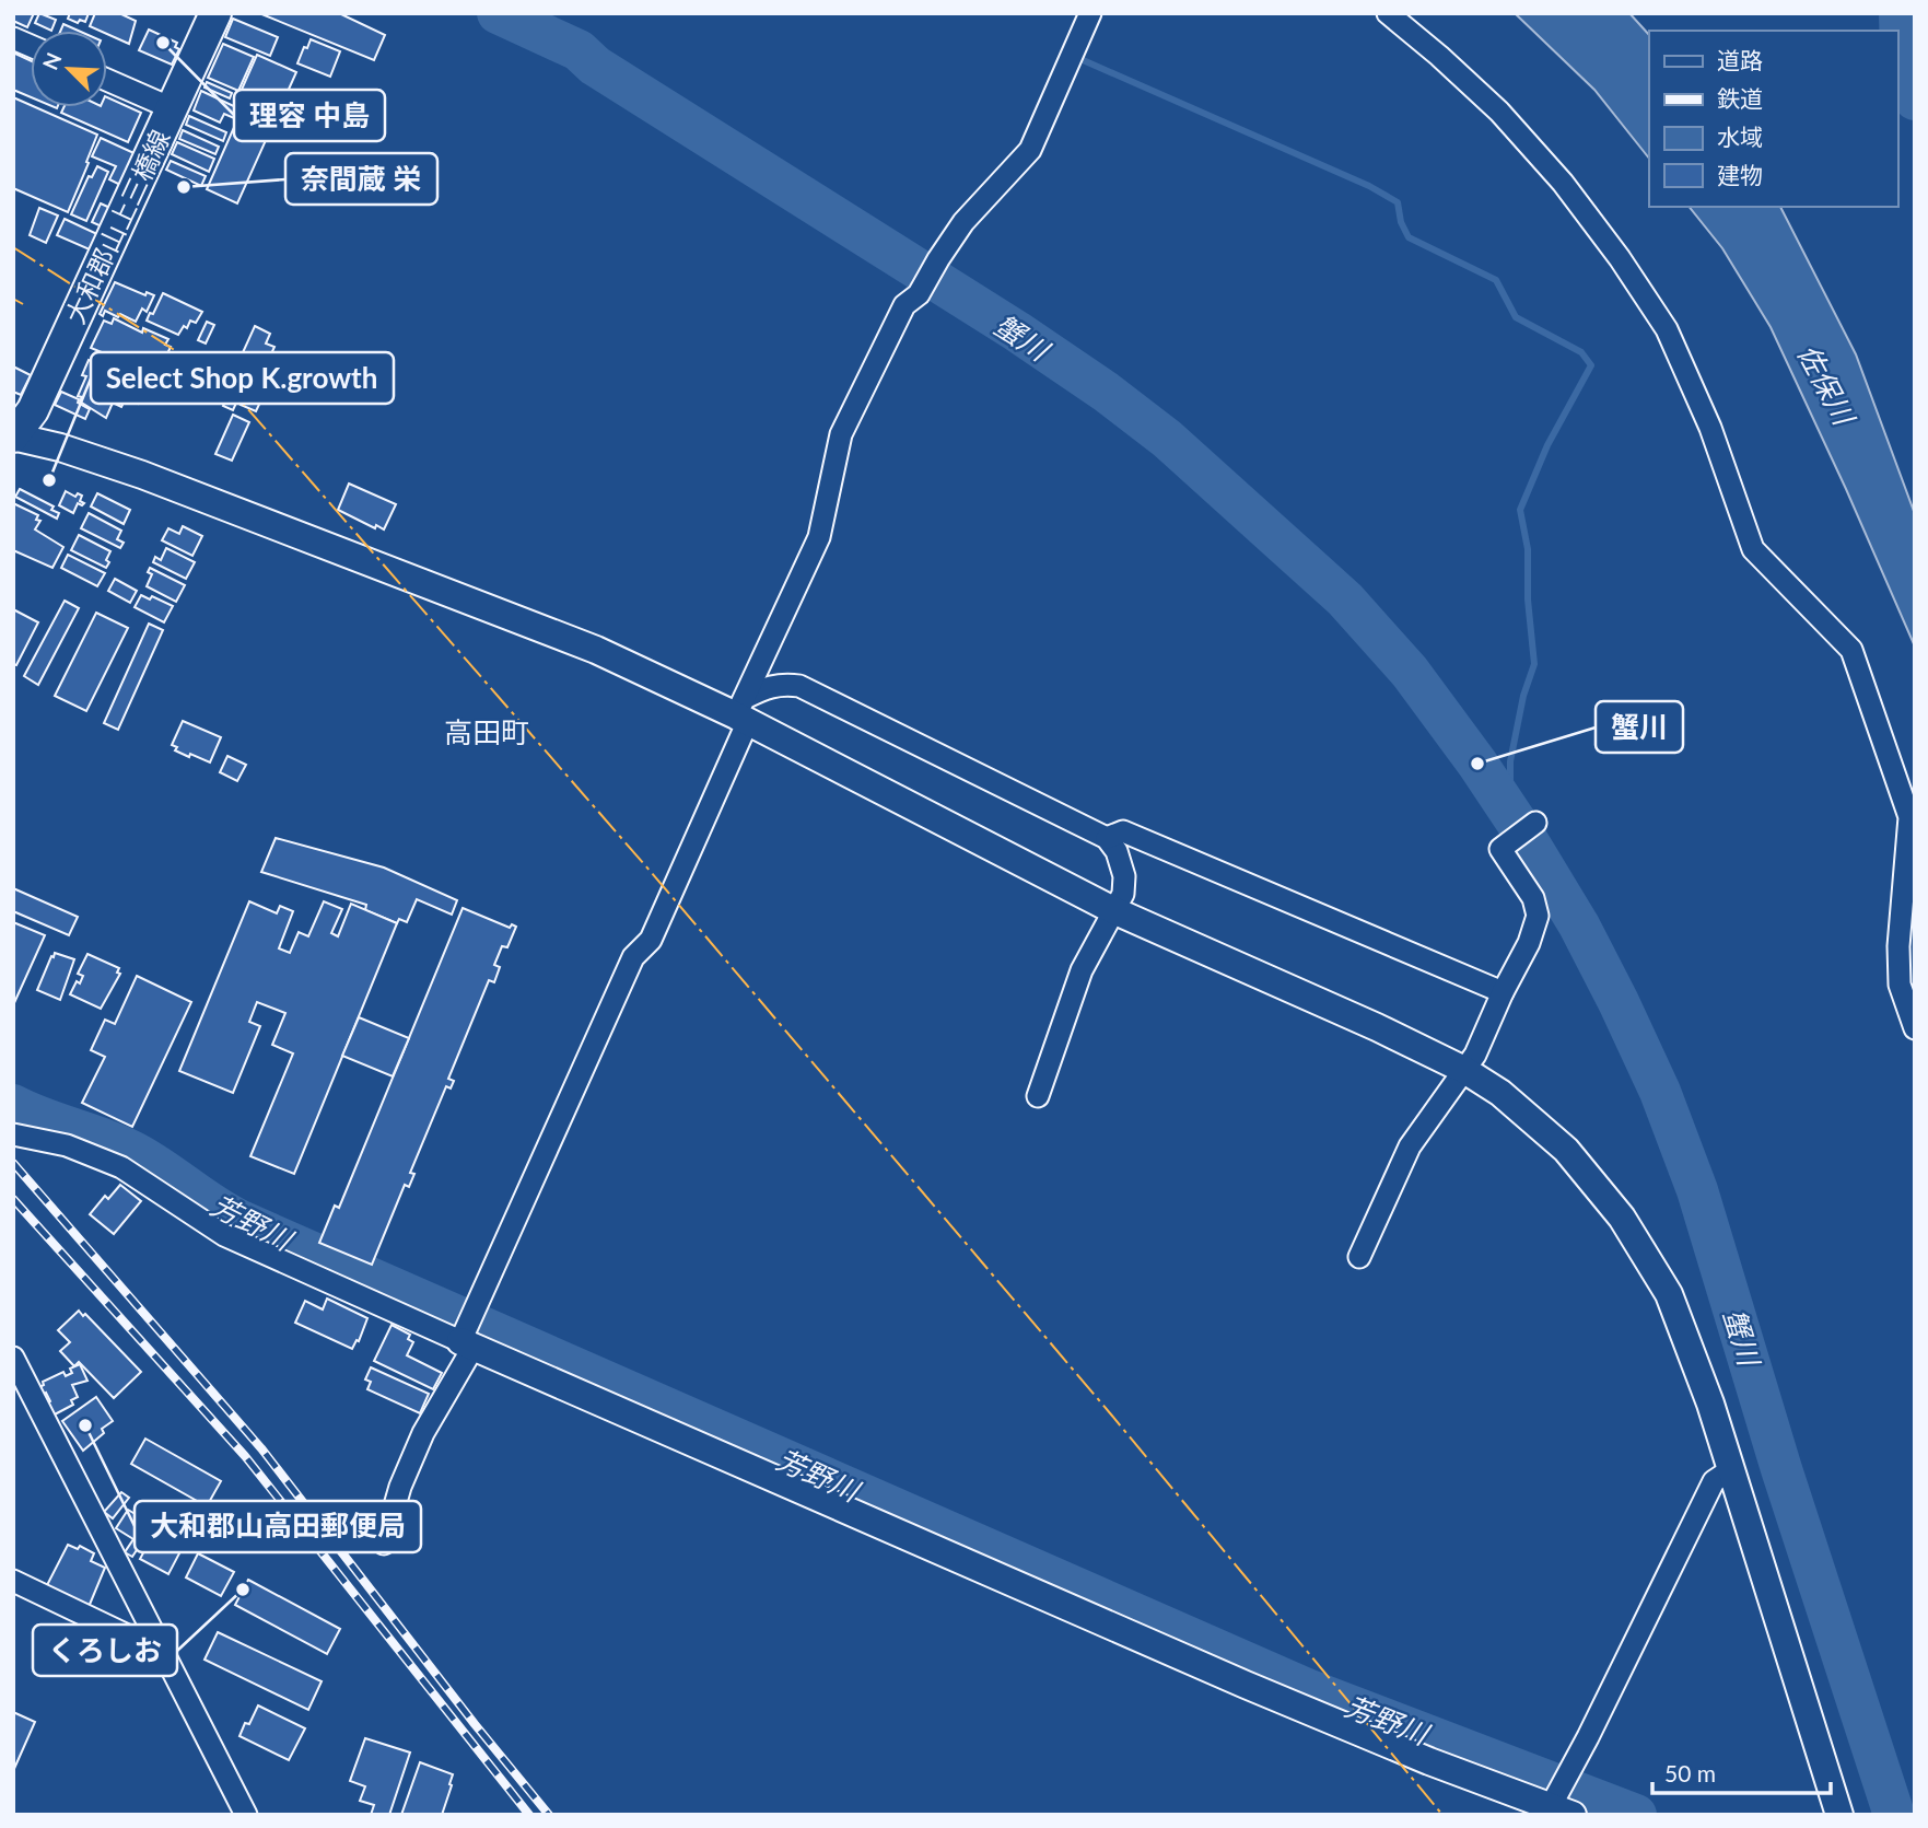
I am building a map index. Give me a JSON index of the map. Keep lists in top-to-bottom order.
{
  "streets": {
    "main road": ["大和郡山上三橋線"]
  },
  "districts": ["高田町"],
  "water": ["蟹川", "佐保川", "芳野川"],
  "places": [
    "理容 中島",
    "奈間蔵 栄",
    "Select Shop K.growth",
    "蟹川",
    "大和郡山高田郵便局",
    "くろしお"
  ],
  "legend": [
    "道路",
    "鉄道",
    "水域",
    "建物"
  ],
  "scale_bar": "50 m",
  "north": "top left"
}
